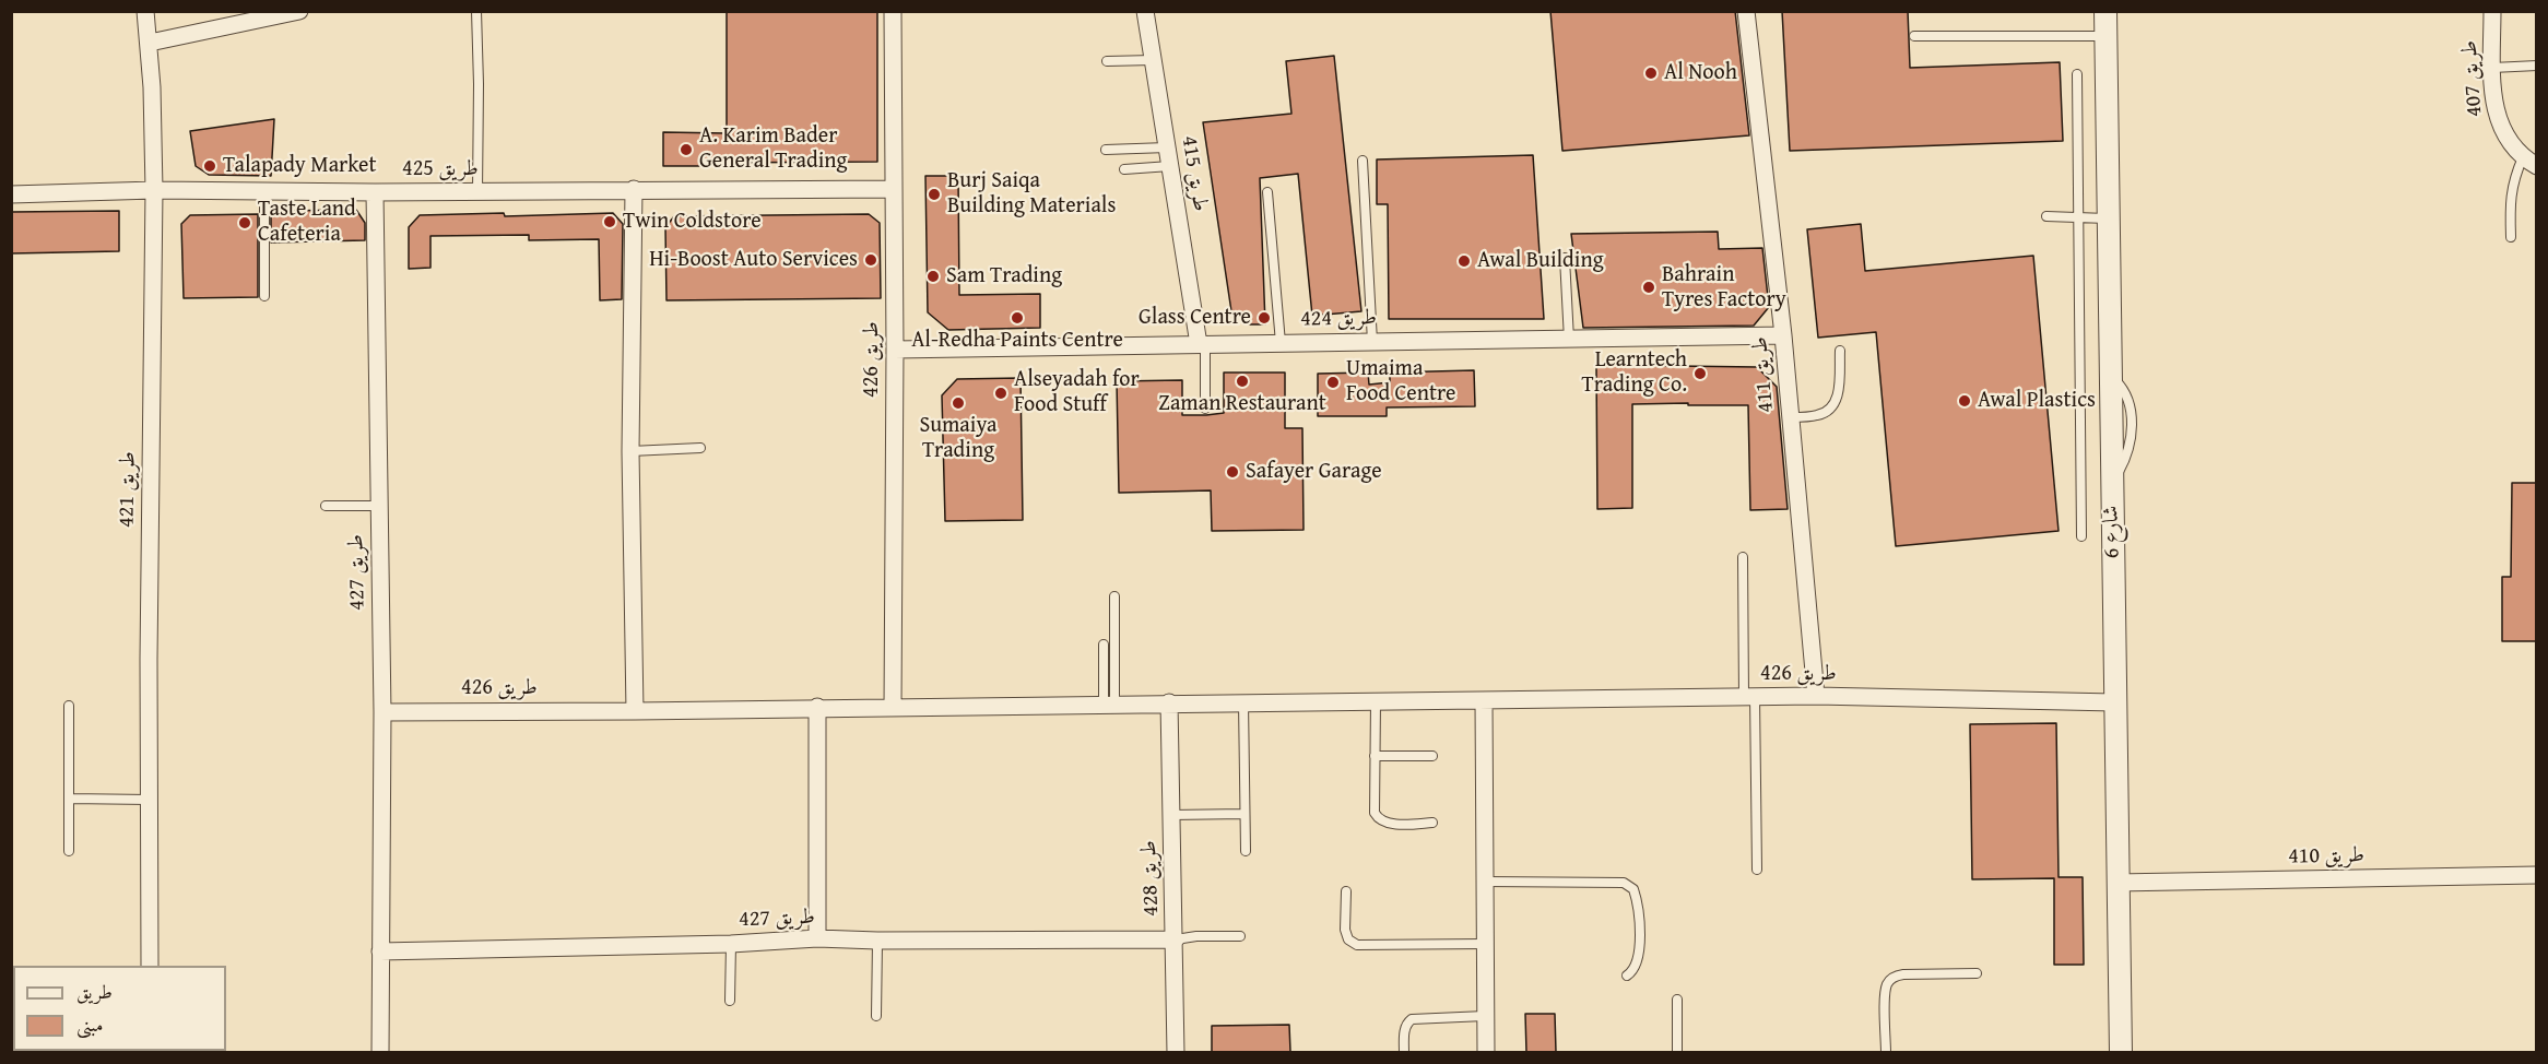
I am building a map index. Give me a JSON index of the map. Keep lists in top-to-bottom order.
{
  "streets": {
    "street": [
      "طريق 407",
      "طريق 425",
      "طريق 415",
      "طريق 424",
      "طريق 426",
      "طريق 411",
      "طريق 421",
      "شارع 6",
      "طريق 427",
      "طريق 410",
      "طريق 428"
    ]
  },
  "crossings": [
    ["طريق 425", "طريق 426"],
    ["طريق 425", "طريق 421"],
    ["طريق 425", "طريق 427"],
    ["طريق 415", "طريق 424"],
    ["طريق 424", "طريق 426"],
    ["طريق 424", "طريق 411"],
    ["طريق 426", "طريق 411"],
    ["طريق 426", "شارع 6"],
    ["طريق 426", "طريق 427"],
    ["طريق 426", "طريق 428"],
    ["شارع 6", "طريق 410"],
    ["طريق 427", "طريق 428"]
  ],
  "places": [
    "Al Nooh",
    "A. Karim Bader General Trading",
    "Talapady Market",
    "Burj Saiqa Building Materials",
    "Twin Coldstore",
    "Taste Land Cafeteria",
    "Hi-Boost Auto Services",
    "Awal Building",
    "Sam Trading",
    "Bahrain Tyres Factory",
    "Al-Redha Paints Centre",
    "Glass Centre",
    "Learntech Trading Co.",
    "Zaman Restaurant",
    "Umaima Food Centre",
    "Alseyadah for Food Stuff",
    "Awal Plastics",
    "Sumaiya Trading",
    "Safayer Garage"
  ],
  "legend": ["طريق", "مبنى"]
}
